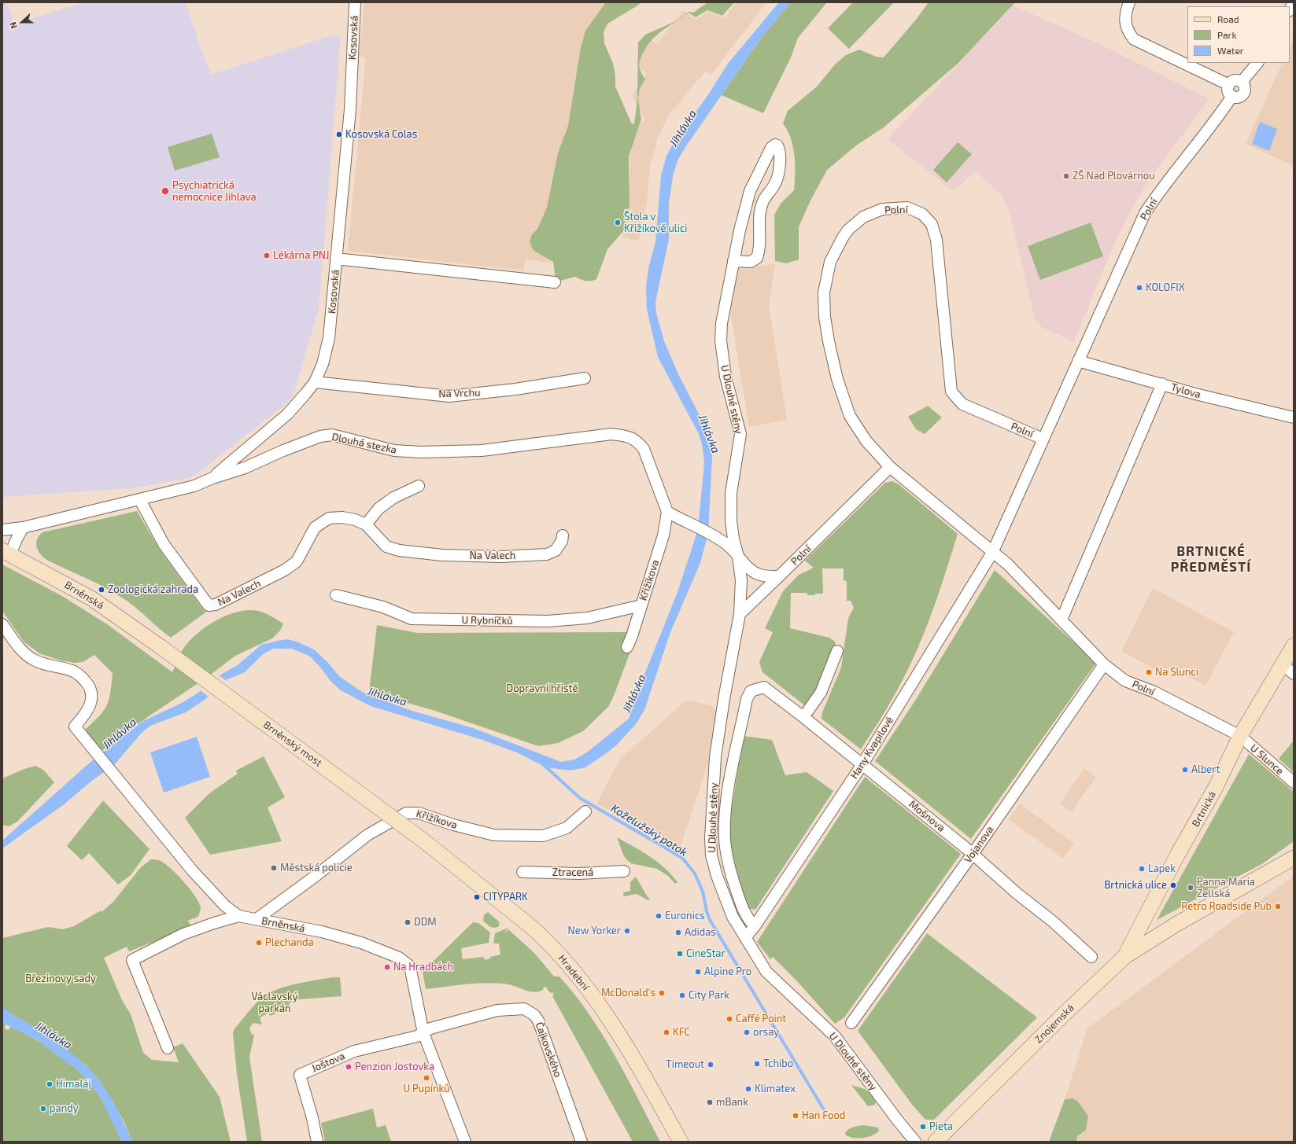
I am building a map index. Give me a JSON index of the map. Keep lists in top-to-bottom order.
{
  "streets": {
    "main road": [
      "Brněnská",
      "Brněnský most",
      "Brtnická",
      "Hradební",
      "Znojemská"
    ],
    "street": [
      "Kosovská",
      "Polní",
      "Tylova",
      "Na Vrchu",
      "U Dlouhé stěny",
      "Dlouhá stezka",
      "Na Valech",
      "Křižíkova",
      "U Rybníčků",
      "Hany Kvapilové",
      "U Slunce",
      "Mošnova",
      "Vojanova",
      "Ztracená",
      "Čajkovského",
      "Joštova"
    ]
  },
  "crossings": [
    ["Kosovská", "Na Vrchu"],
    ["Kosovská", "Dlouhá stezka"],
    ["Polní", "Tylova"],
    ["Polní", "U Dlouhé stěny"],
    ["Polní", "Hany Kvapilové"],
    ["Polní", "U Slunce"],
    ["Polní", "Brtnická"],
    ["Polní", "Vojanova"],
    ["U Dlouhé stěny", "Dlouhá stezka"],
    ["U Dlouhé stěny", "Křižíkova"],
    ["U Dlouhé stěny", "Hany Kvapilové"],
    ["U Dlouhé stěny", "Mošnova"],
    ["Dlouhá stezka", "Na Valech"],
    ["Dlouhá stezka", "Křižíkova"],
    ["Křižíkova", "Brněnská"],
    ["Křižíkova", "U Rybníčků"],
    ["Brněnská", "Brněnský most"],
    ["Brněnská", "Čajkovského"],
    ["Brněnská", "Joštova"],
    ["Brněnský most", "Hradební"],
    ["Hany Kvapilové", "Mošnova"],
    ["U Slunce", "Brtnická"],
    ["Brtnická", "Znojemská"],
    ["Mošnova", "Vojanova"],
    ["Čajkovského", "Joštova"]
  ],
  "districts": ["BRTNICKÉ PŘEDMĚSTÍ"],
  "water": ["Jihlávka", "Koželužský potok"],
  "parks": ["Dopravní hřistě", "Březinovy sady", "Václavský parkán"],
  "places": [
    "Kosovská Colas",
    "ZŠ Nad Plovárnou",
    "Psychiatrická nemocnice Jihlava",
    "Štola v Křižíkově ulici",
    "Lékárna PNJ",
    "KOLOFIX",
    "Zoologická zahrada",
    "Na Slunci",
    "Albert",
    "Městská policie",
    "Lapek",
    "Brtnická ulice",
    "Panna Maria Zellská",
    "CITYPARK",
    "Retro Roadside Pub",
    "Euronics",
    "DDM",
    "New Yorker",
    "Adidas",
    "Plechanda",
    "CineStar",
    "Na Hradbách",
    "Alpine Pro",
    "McDonald's",
    "City Park",
    "Caffé Point",
    "KFC",
    "orsay",
    "Tchibo",
    "Timeout",
    "Penzion Jostovka",
    "U Pupínků",
    "Himaláj",
    "Klimatex",
    "mBank",
    "pandy",
    "Han Food",
    "Pieta"
  ],
  "legend": ["Road", "Park", "Water"],
  "north": "left"
}
